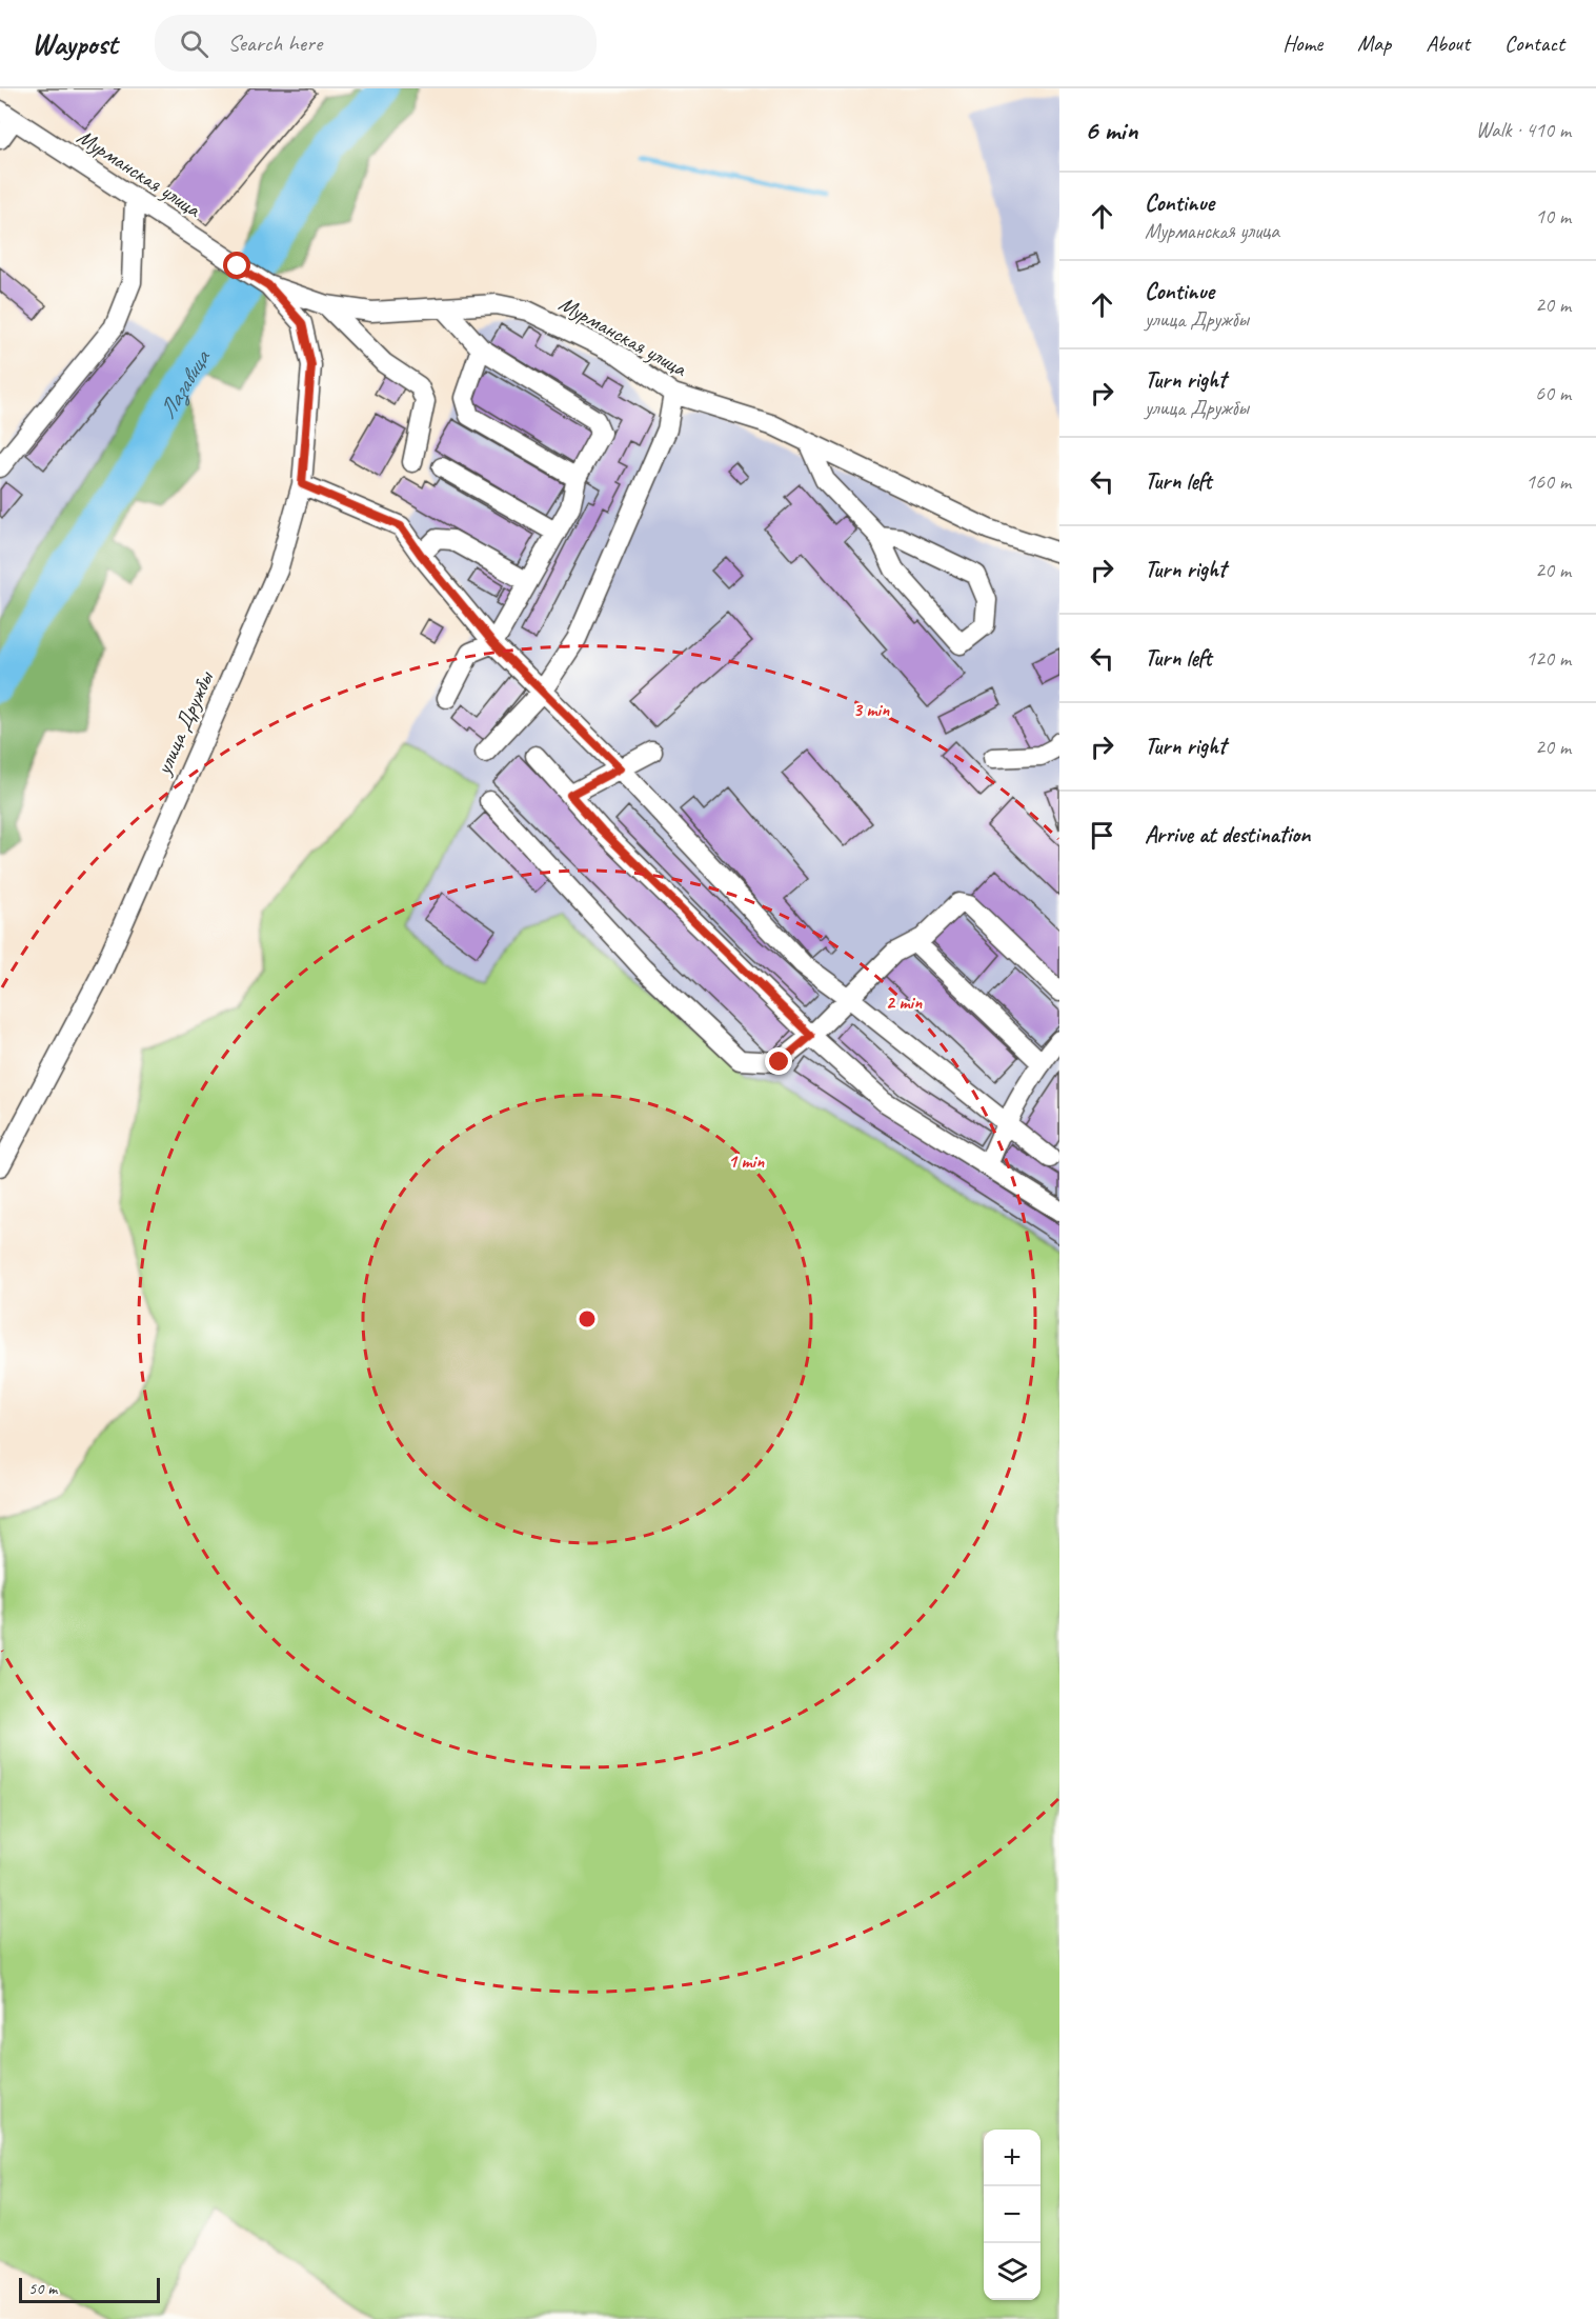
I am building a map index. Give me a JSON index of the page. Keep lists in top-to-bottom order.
{
  "streets": {
    "street": ["Мурманская улица", "улица Дружбы"]
  },
  "crossings": [
    ["Мурманская улица", "улица Дружбы"]
  ],
  "water": ["Лазавица"],
  "scale_bar": "50 m",
  "page": {
    "header": "Waypost",
    "search": "Search here",
    "nav": [
      "Home",
      "Map",
      "About",
      "Contact"
    ],
    "heading": ["6 min", "Walk · 410 m"],
    "list": [
      ["Continue", "Мурманская улица", "10 m"],
      ["Continue", "улица Дружбы", "20 m"],
      ["Turn right", "улица Дружбы", "60 m"],
      ["Turn left", "160 m"],
      ["Turn right", "20 m"],
      ["Turn left", "120 m"],
      ["Turn right", "20 m"],
      "Arrive at destination"
    ],
    "map_buttons": ["+", "−"],
    "scale": "50 m"
  },
  "rings": ["3 min", "2 min", "1 min"]
}
